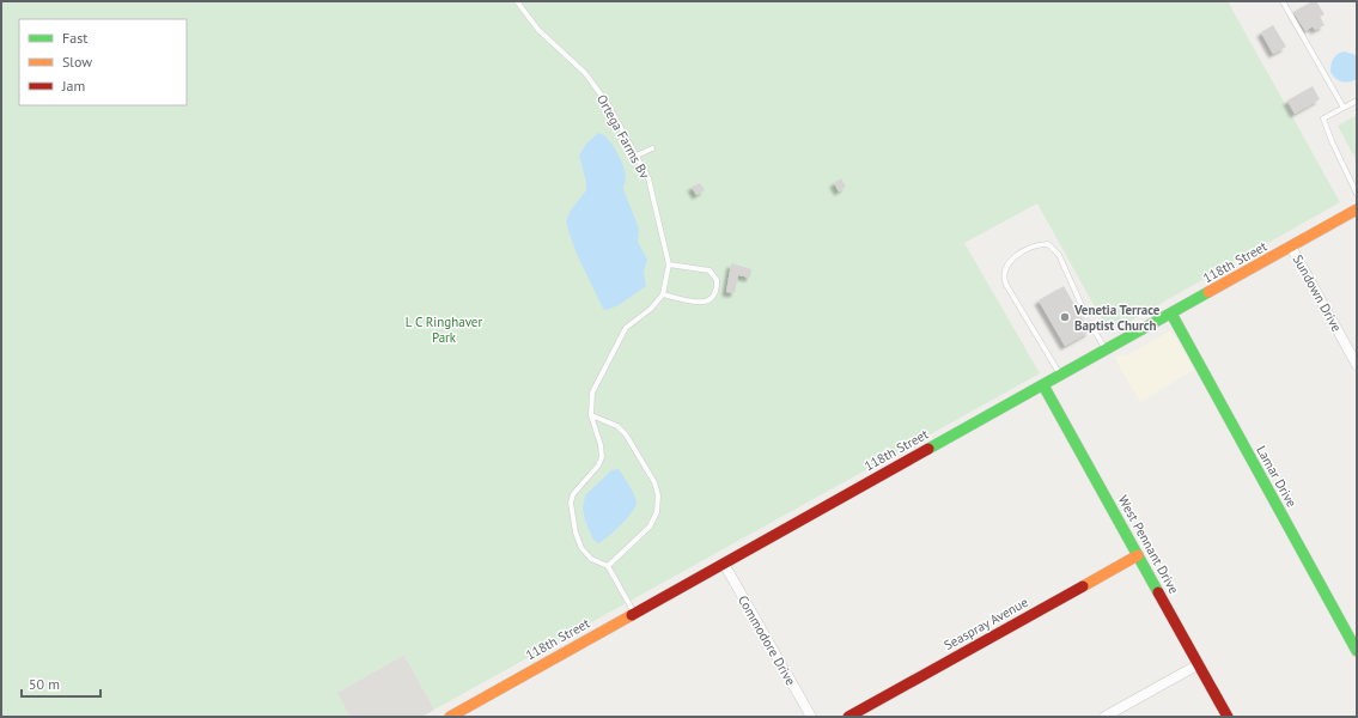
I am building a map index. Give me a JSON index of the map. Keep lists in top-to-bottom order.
{
  "streets": {
    "street": [
      "118th Street",
      "Sundown Drive",
      "Lamar Drive",
      "West Pennant Drive",
      "Seaspray Avenue",
      "Commodore Drive"
    ],
    "lane": ["Ortega Farms Bv"]
  },
  "crossings": [
    ["118th Street", "Sundown Drive"],
    ["118th Street", "Lamar Drive"],
    ["118th Street", "West Pennant Drive"],
    ["118th Street", "Commodore Drive"],
    ["West Pennant Drive", "Seaspray Avenue"]
  ],
  "parks": ["L C Ringhaver Park"],
  "places": ["Venetia Terrace Baptist Church"],
  "legend": ["Fast", "Slow", "Jam"],
  "scale_bar": "50 m"
}
